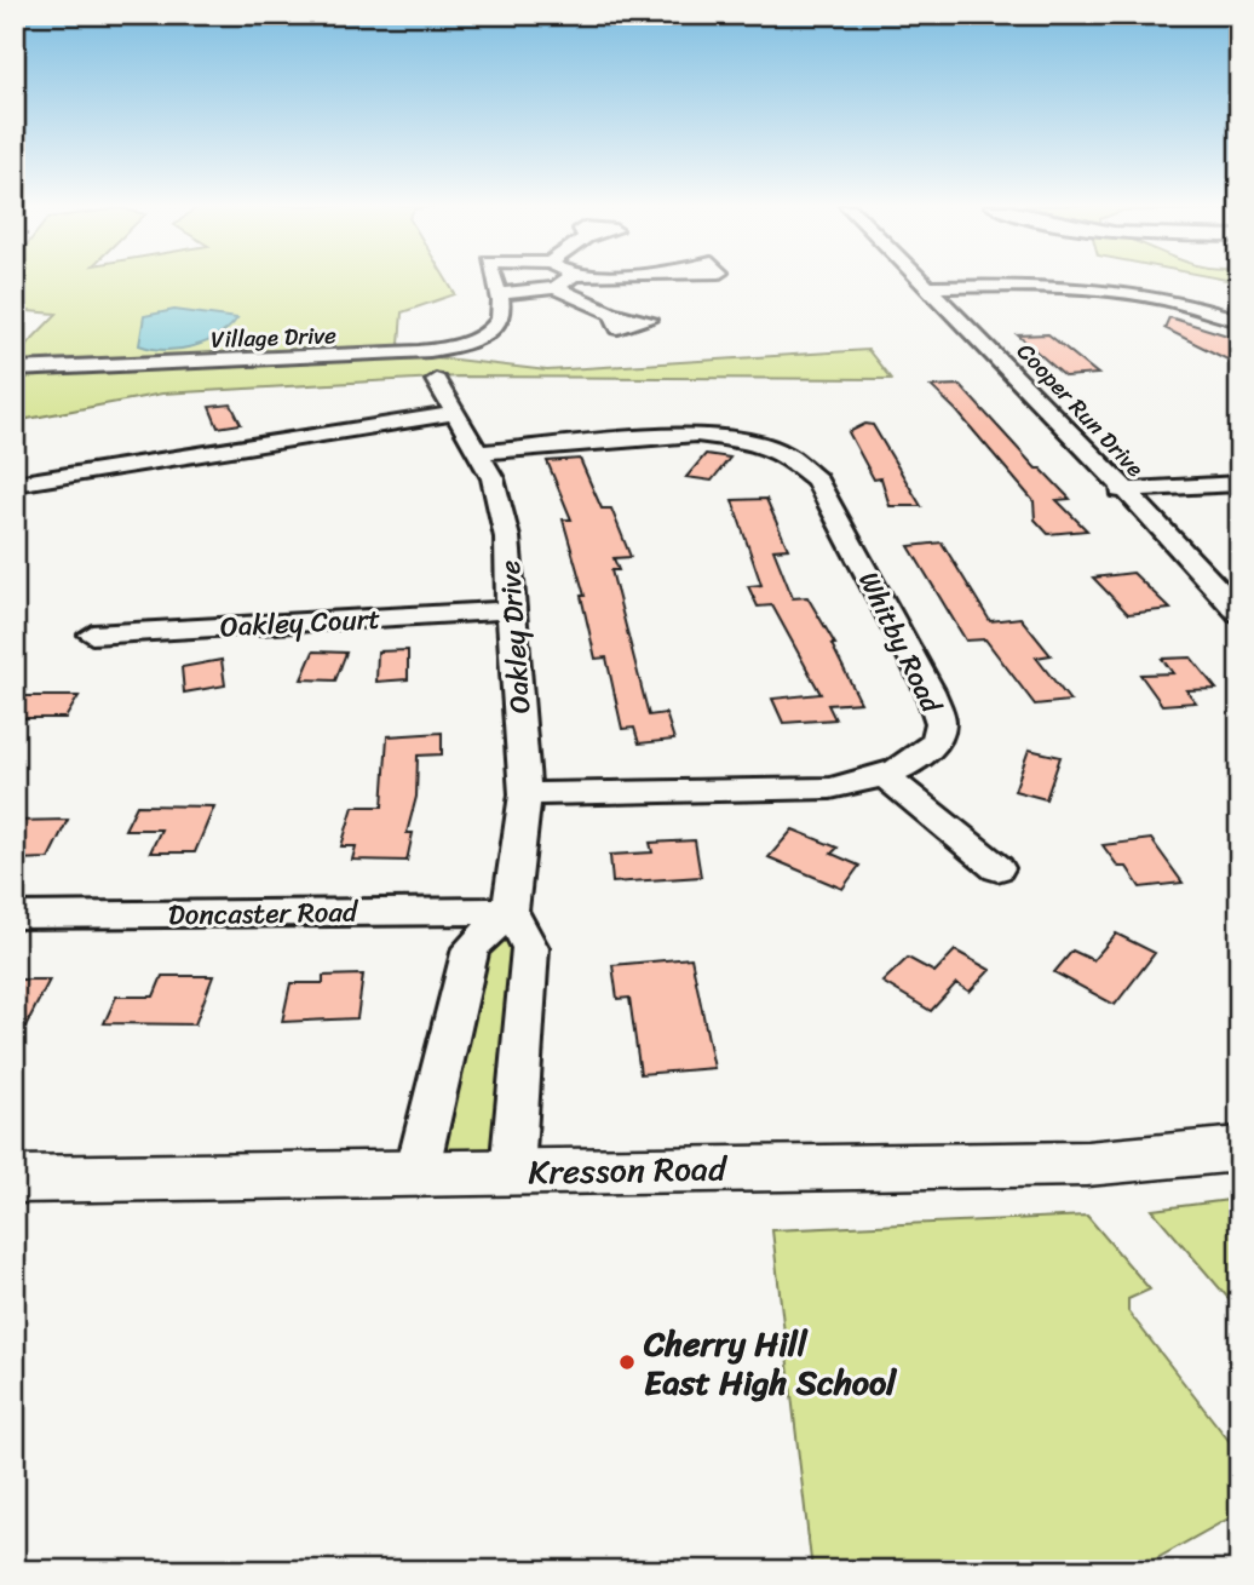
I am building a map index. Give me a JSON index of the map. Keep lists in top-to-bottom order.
{
  "streets": {
    "street": [
      "Village Drive",
      "Cooper Run Drive",
      "Oakley Court",
      "Oakley Drive",
      "Whitby Road",
      "Doncaster Road",
      "Kresson Road"
    ]
  },
  "crossings": [
    ["Oakley Court", "Oakley Drive"],
    ["Oakley Drive", "Whitby Road"],
    ["Oakley Drive", "Doncaster Road"]
  ],
  "places": ["Cherry Hill East High School"]
}
